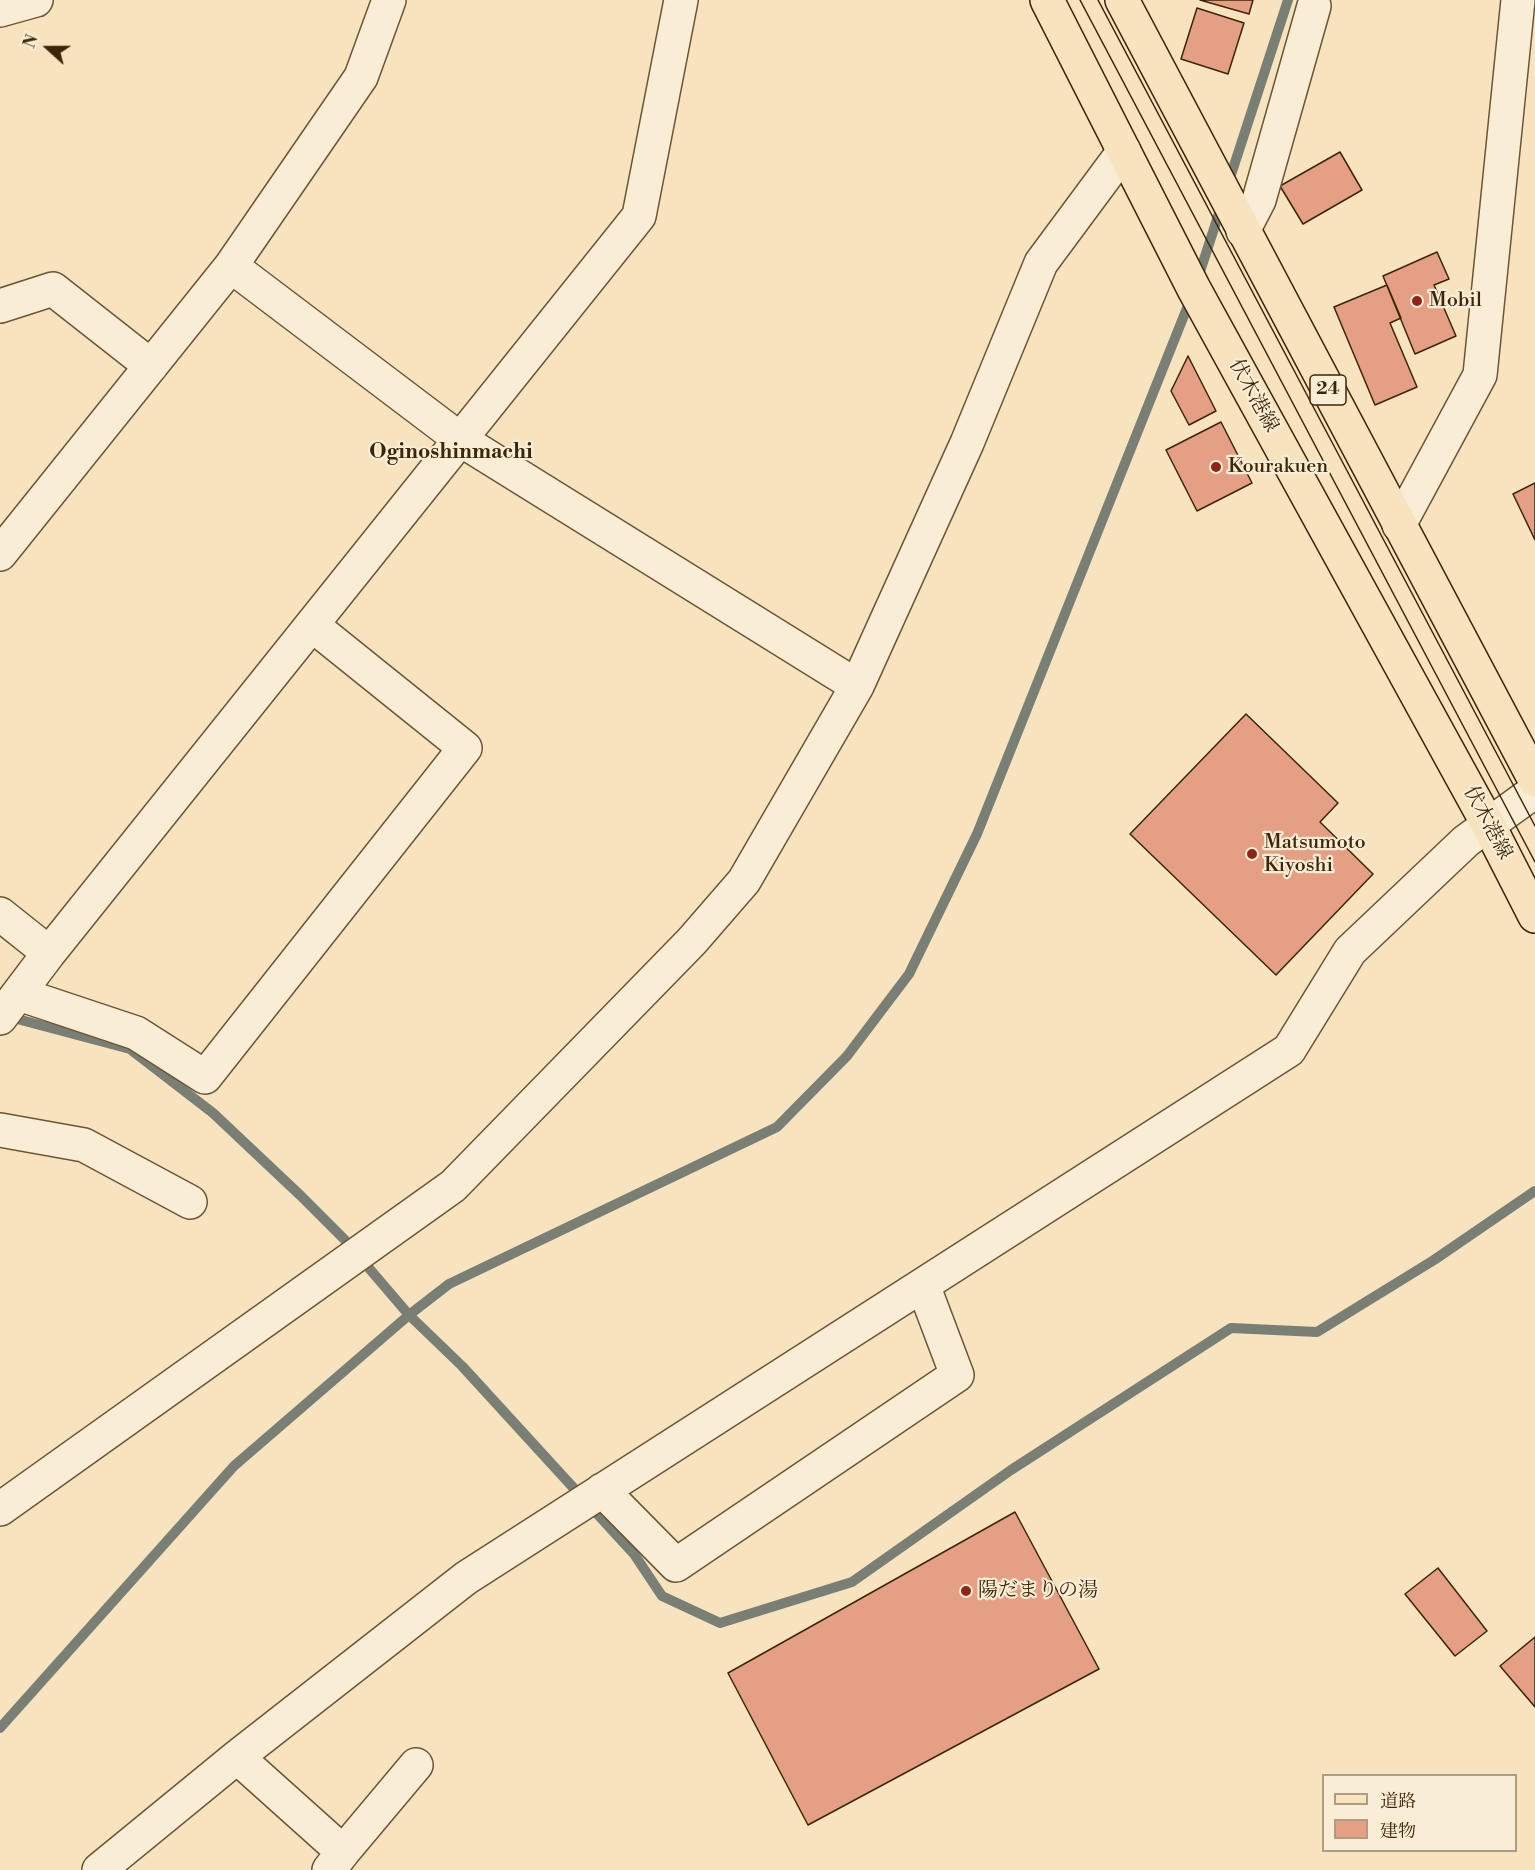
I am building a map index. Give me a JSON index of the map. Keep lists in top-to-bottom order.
{
  "streets": {
    "main road": ["24", "伏木港線"]
  },
  "districts": ["Oginoshinmachi"],
  "places": [
    "Mobil",
    "Kourakuen",
    "Matsumoto Kiyoshi",
    "陽だまりの湯"
  ],
  "legend": ["道路", "建物"],
  "north": "left"
}
